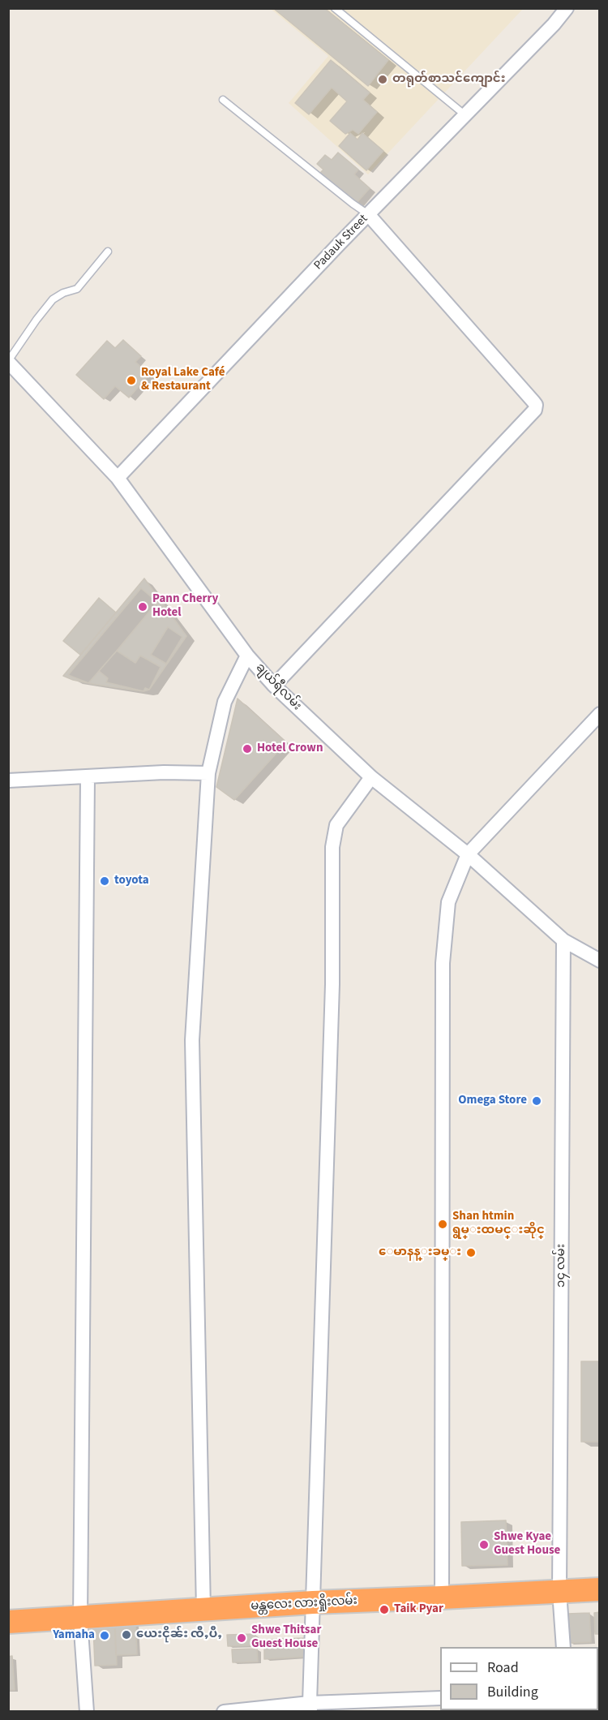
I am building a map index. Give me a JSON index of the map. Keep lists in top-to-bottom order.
{
  "streets": {
    "highway": ["မန္တလေး လားရှိုးလမ်း"],
    "street": ["Padauk Street", "ချယ်ရီလမ်း", "၁၄ လမ်း"]
  },
  "crossings": [
    ["Padauk Street", "ချယ်ရီလမ်း"],
    ["ချယ်ရီလမ်း", "၁၄ လမ်း"],
    ["၁၄ လမ်း", "မန္တလေး လားရှိုးလမ်း"]
  ],
  "places": [
    "တရုတ်စာသင်ကျောင်း",
    "Royal Lake Café & Restaurant",
    "Pann Cherry Hotel",
    "Hotel Crown",
    "toyota",
    "Omega Store",
    "Shan htmin ရွမ္းထမင္းဆိုင္",
    "ေမာနန္းခမ္း",
    "Shwe Kyae Guest House",
    "Taik Pyar",
    "ယေးငိုၼ်း ၸီႇပီႇ",
    "Yamaha",
    "Shwe Thitsar Guest House"
  ],
  "legend": ["Road", "Building"]
}
